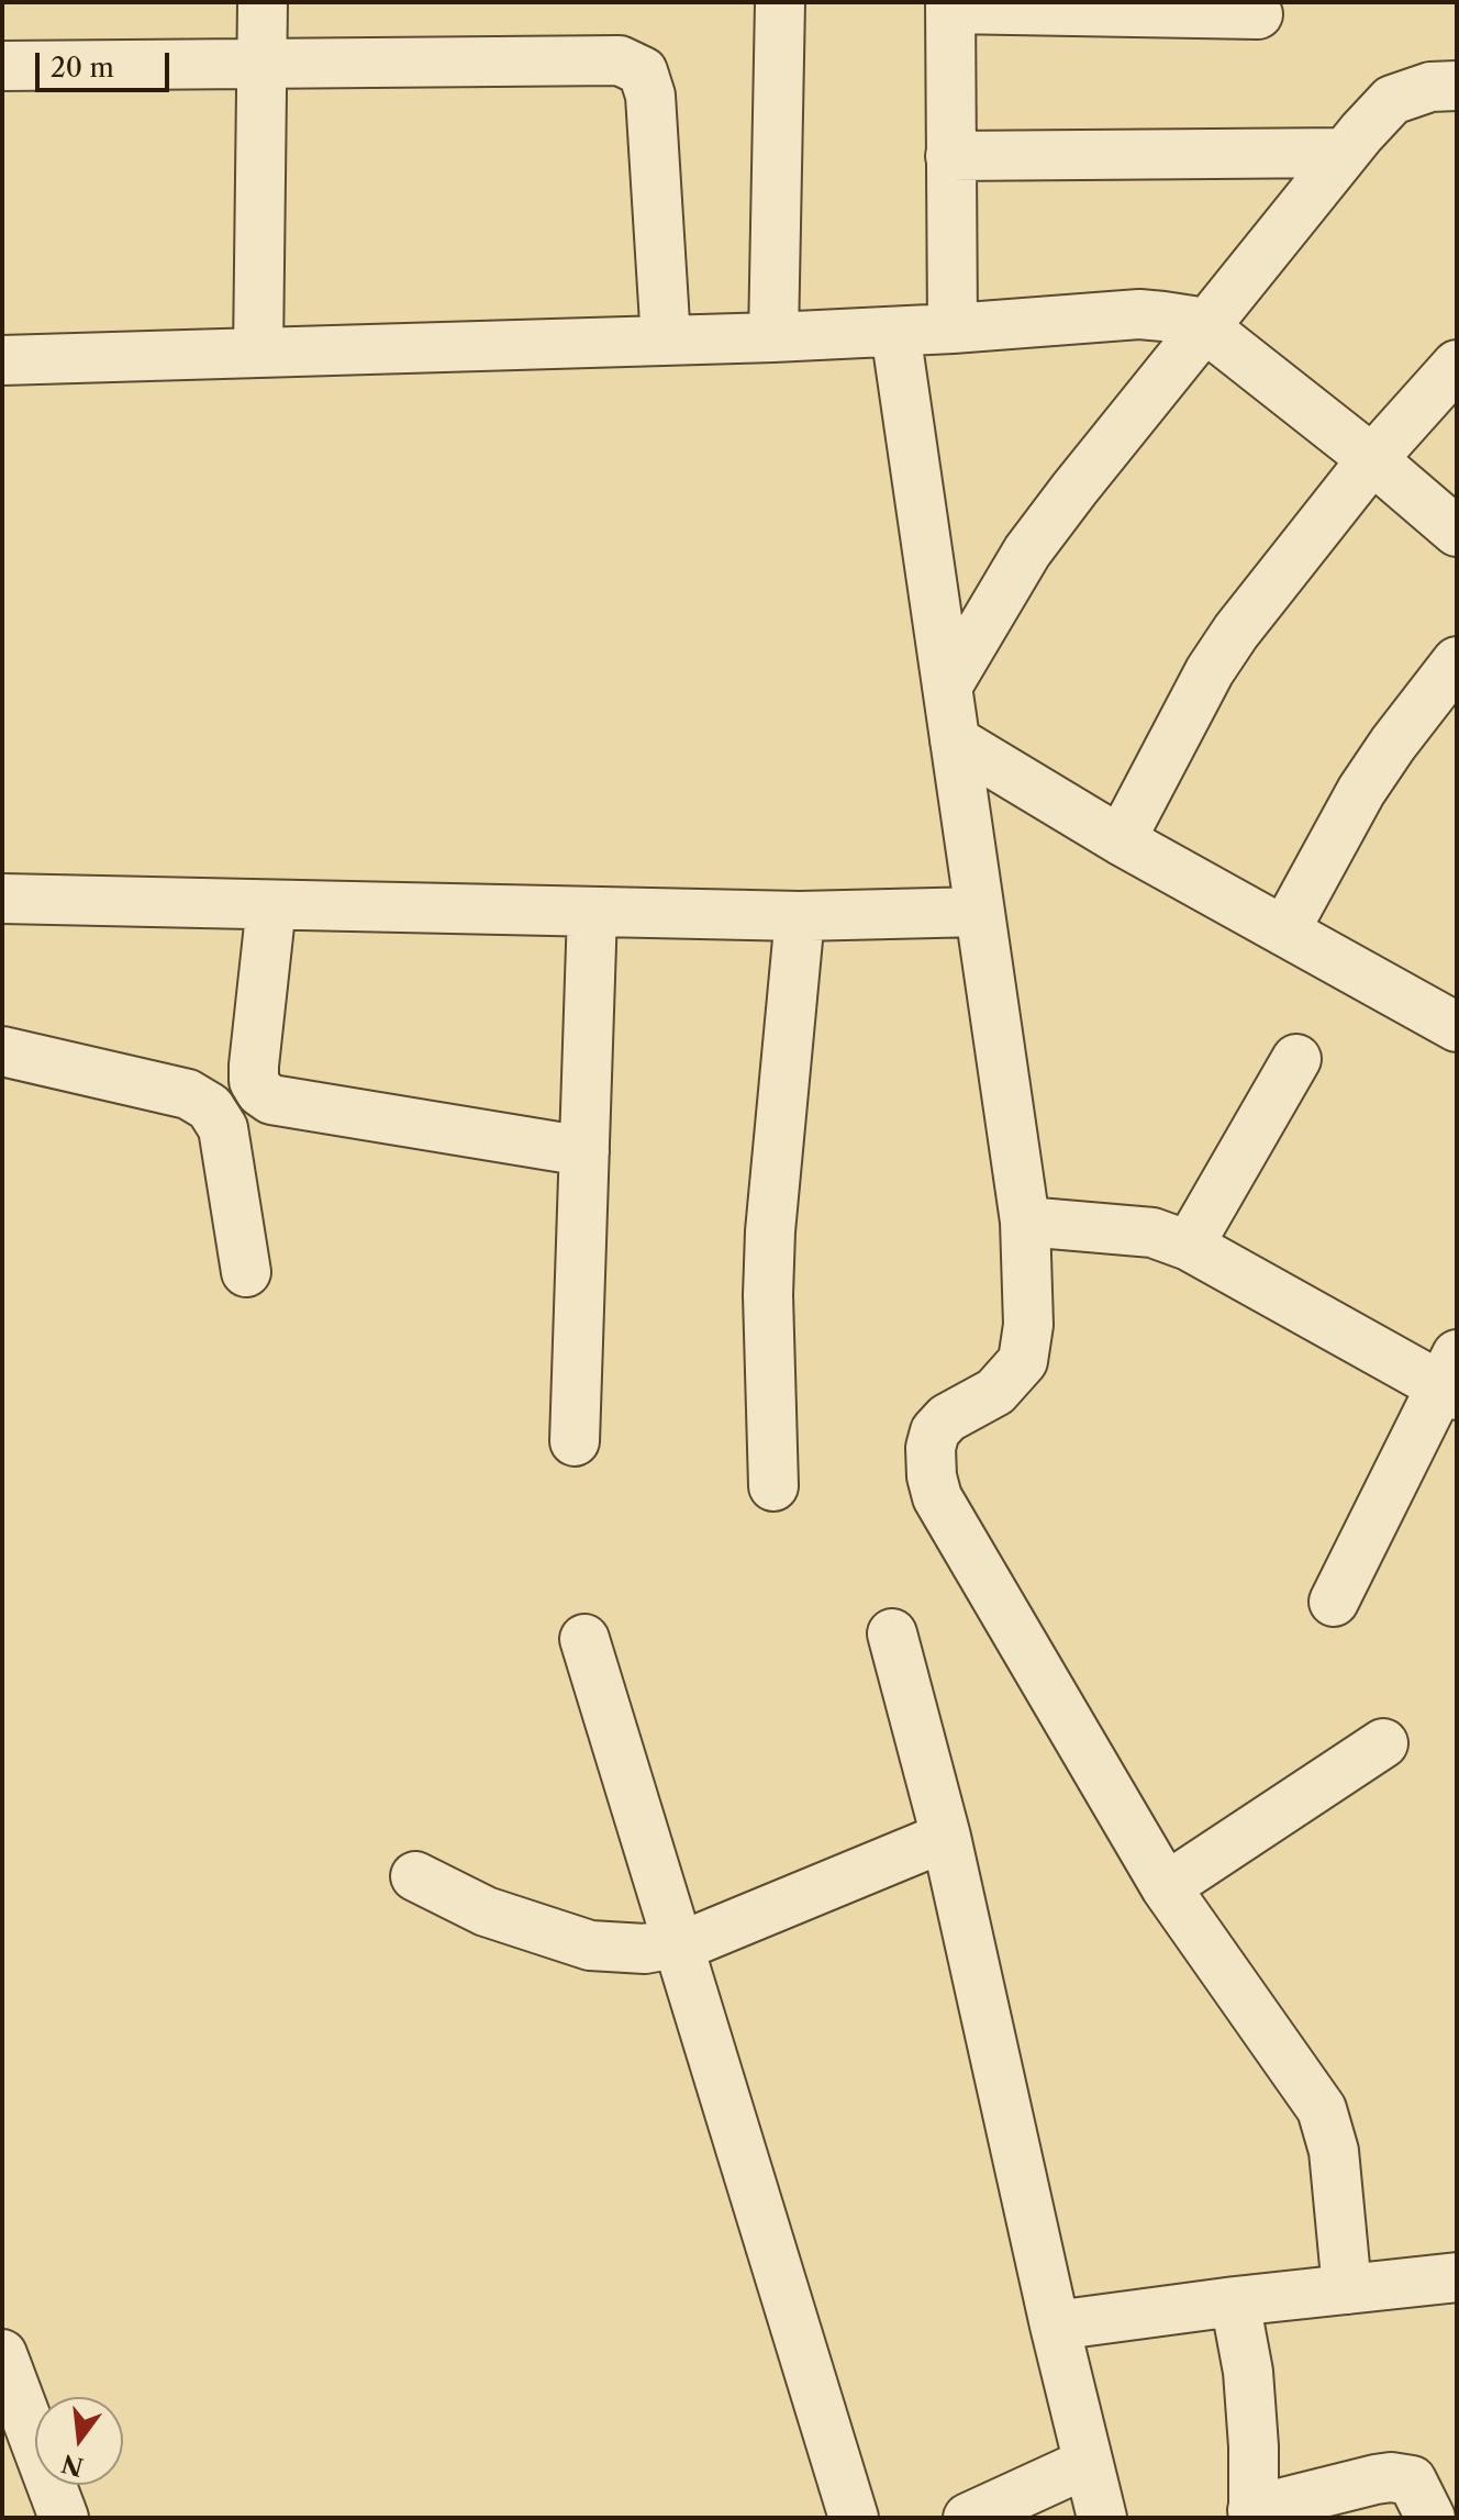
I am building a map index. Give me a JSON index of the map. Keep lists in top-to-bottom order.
{
  "scale_bar": "20 m",
  "north": "bottom"
}
